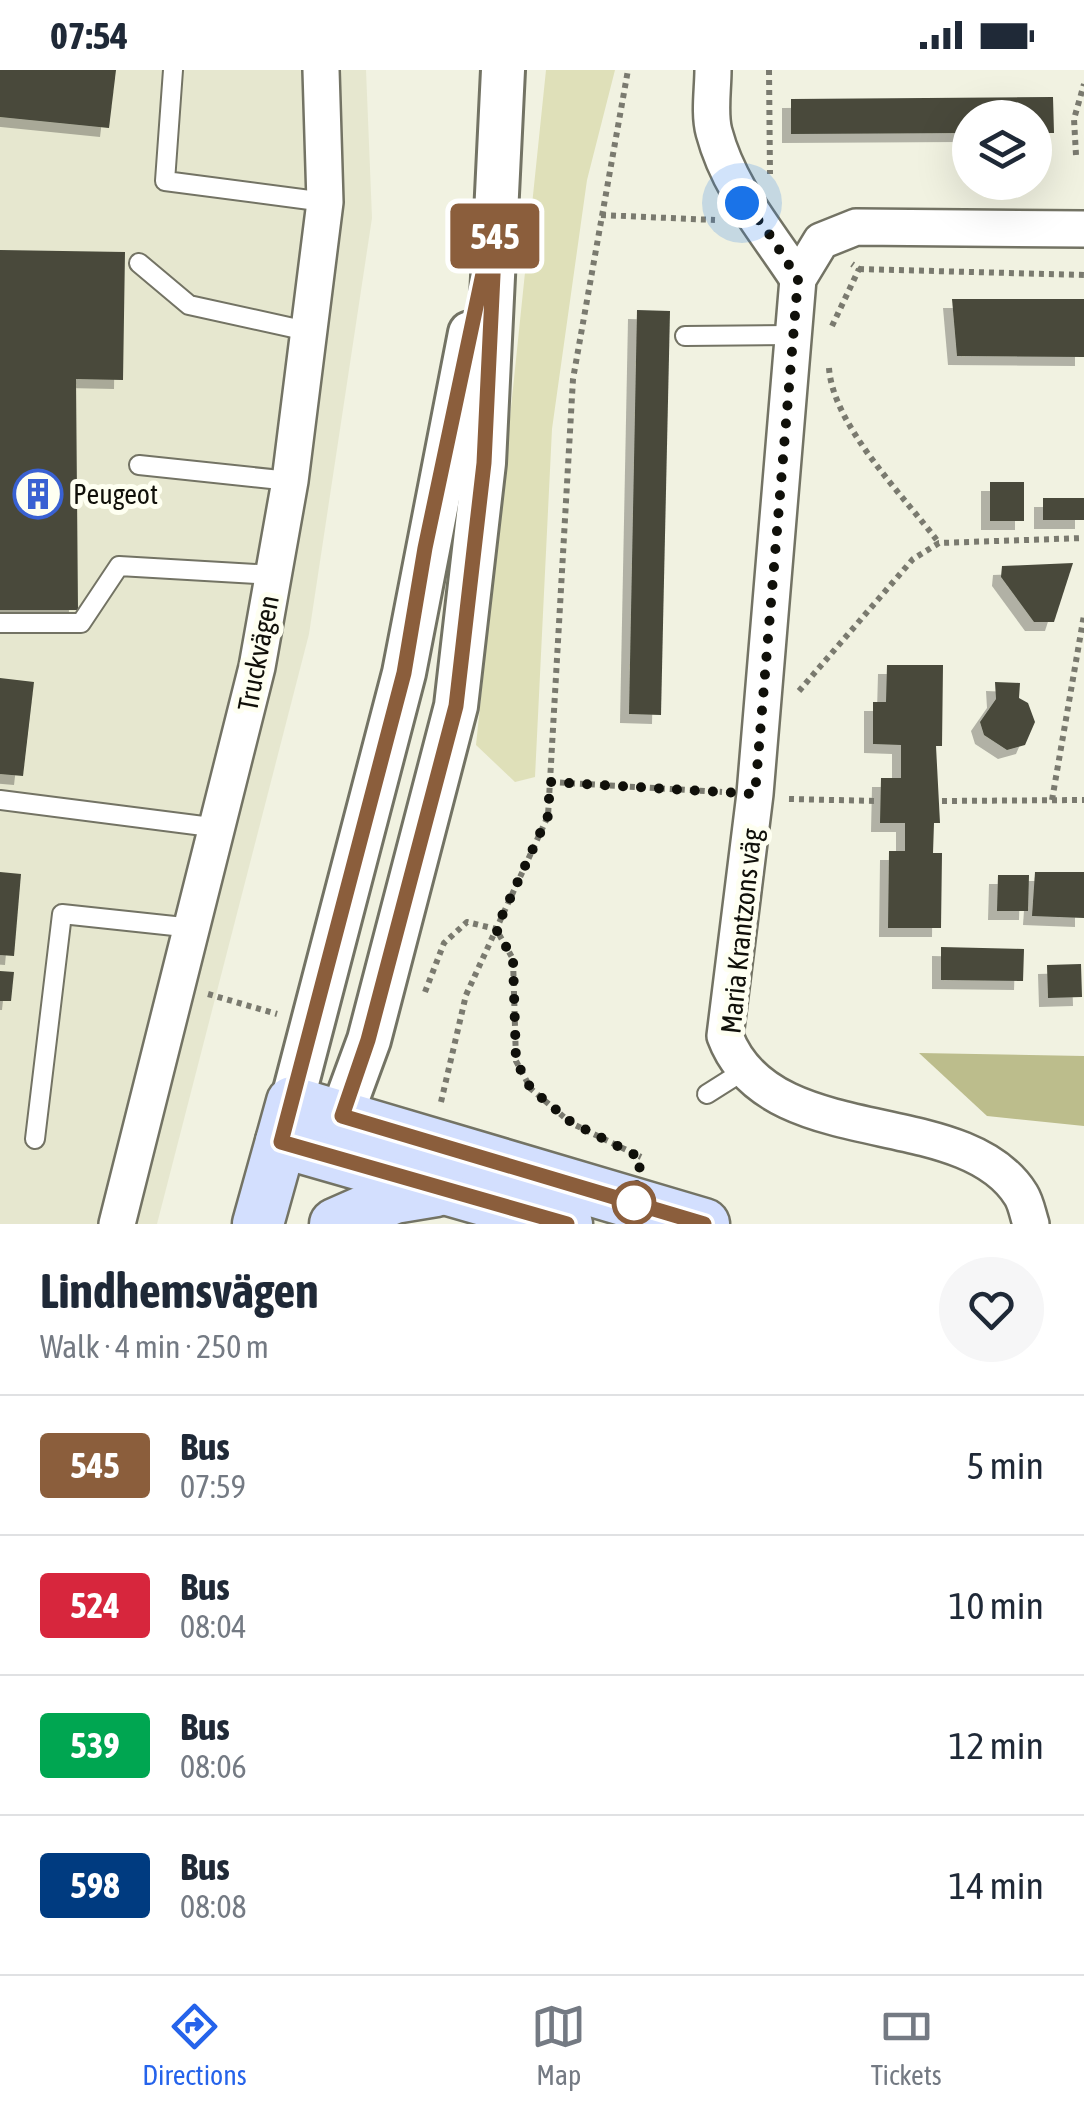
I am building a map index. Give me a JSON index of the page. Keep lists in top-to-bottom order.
{
  "streets": {
    "street": ["Truckvägen", "Maria Krantzons väg"]
  },
  "places": {
    "building": ["Peugeot"]
  },
  "lines": ["bus line 545"],
  "page": {
    "status": "07:54",
    "on_map": "545",
    "heading": ["Lindhemsvägen", "Walk · 4 min · 250 m"],
    "list": [
      {
        "mark": "545",
        "name": "Bus",
        "note": "07:59",
        "value": "5 min"
      },
      {
        "mark": "524",
        "name": "Bus",
        "note": "08:04",
        "value": "10 min"
      },
      {
        "mark": "539",
        "name": "Bus",
        "note": "08:06",
        "value": "12 min"
      },
      {
        "mark": "598",
        "name": "Bus",
        "note": "08:08",
        "value": "14 min"
      }
    ],
    "tabs": ["Directions", "Map", "Tickets"]
  }
}
